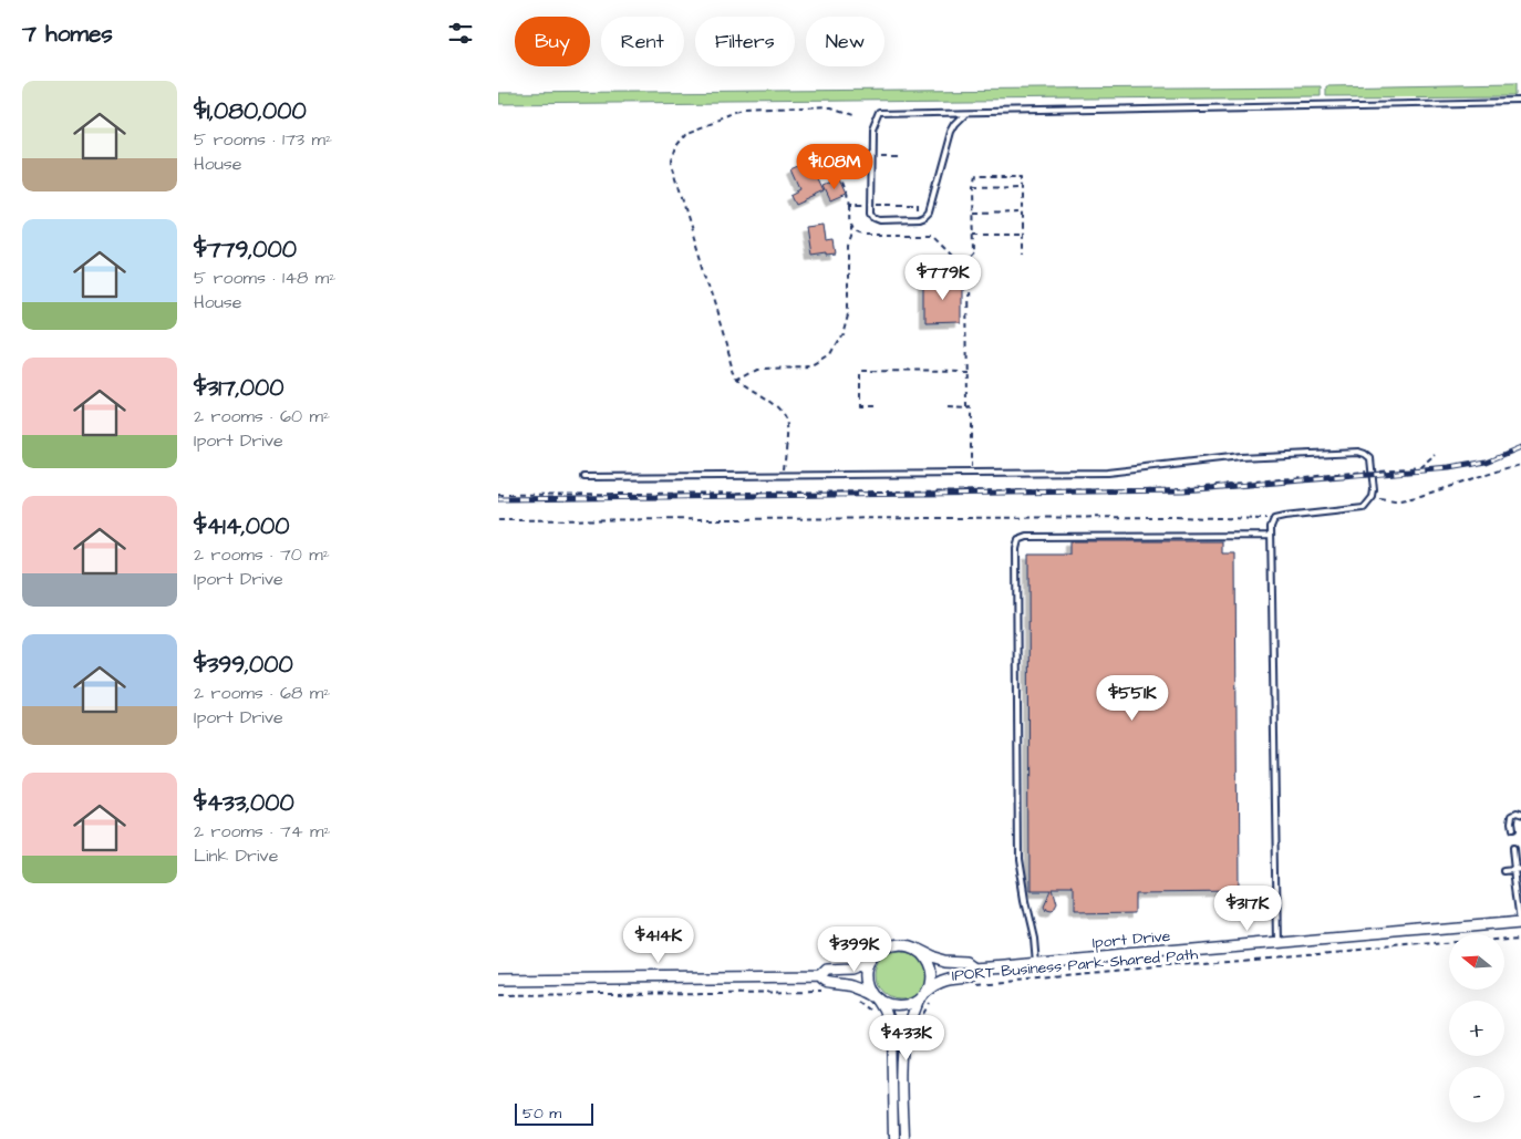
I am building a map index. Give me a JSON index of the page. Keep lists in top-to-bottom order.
{
  "streets": {
    "street": ["Iport Drive"],
    "path": ["IPORT Business Park Shared Path"]
  },
  "scale_bar": "50 m",
  "north": "left",
  "page": {
    "heading": "7 homes",
    "chip": [
      "Buy",
      "Rent",
      "Filters",
      "New"
    ],
    "list": [
      {
        "name": "$1,080,000",
        "note": "5 rooms · 173 m² · House"
      },
      {
        "name": "$779,000",
        "note": "5 rooms · 148 m² · House"
      },
      {
        "name": "$317,000",
        "note": "2 rooms · 60 m² · Iport Drive"
      },
      {
        "name": "$414,000",
        "note": "2 rooms · 70 m² · Iport Drive"
      },
      {
        "name": "$399,000",
        "note": "2 rooms · 68 m² · Iport Drive"
      },
      {
        "name": "$433,000",
        "note": "2 rooms · 74 m² · Link Drive"
      }
    ],
    "price": [
      "$1.08M",
      "$779K",
      "$551K",
      "$317K",
      "$414K",
      "$399K",
      "$433K"
    ],
    "map_buttons": ["+", "−"],
    "scale": "50 m"
  }
}
